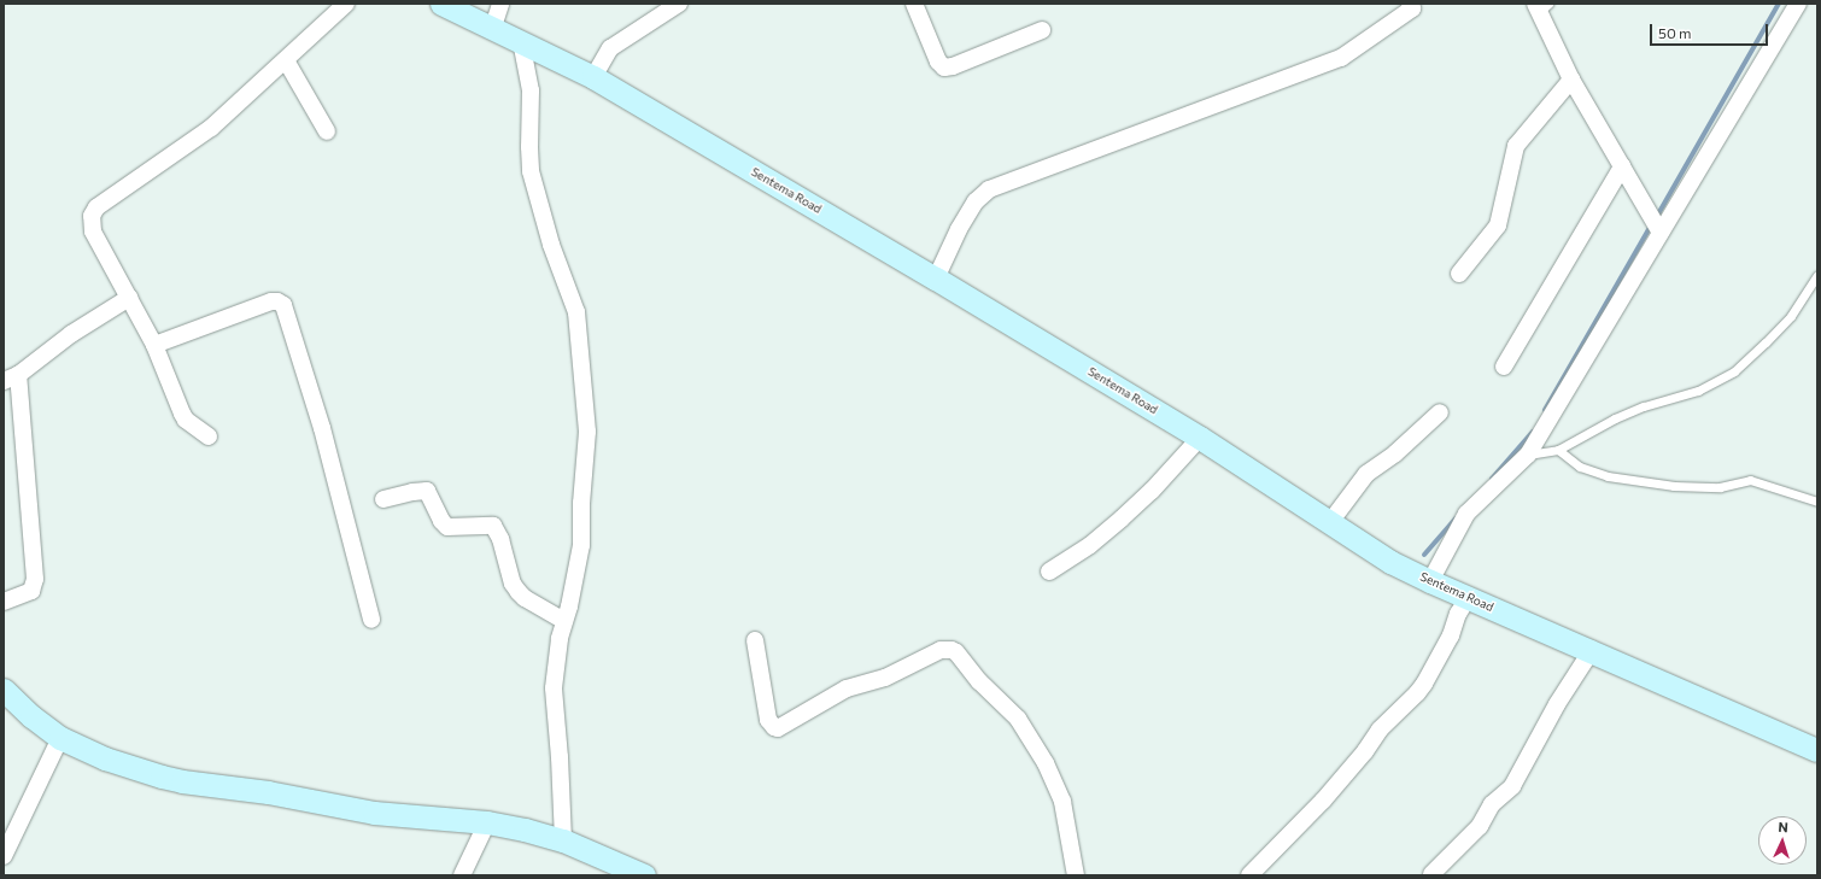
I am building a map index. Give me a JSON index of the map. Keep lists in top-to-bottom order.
{
  "streets": {
    "main road": ["Sentema Road"]
  },
  "scale_bar": "50 m",
  "north": "top"
}
